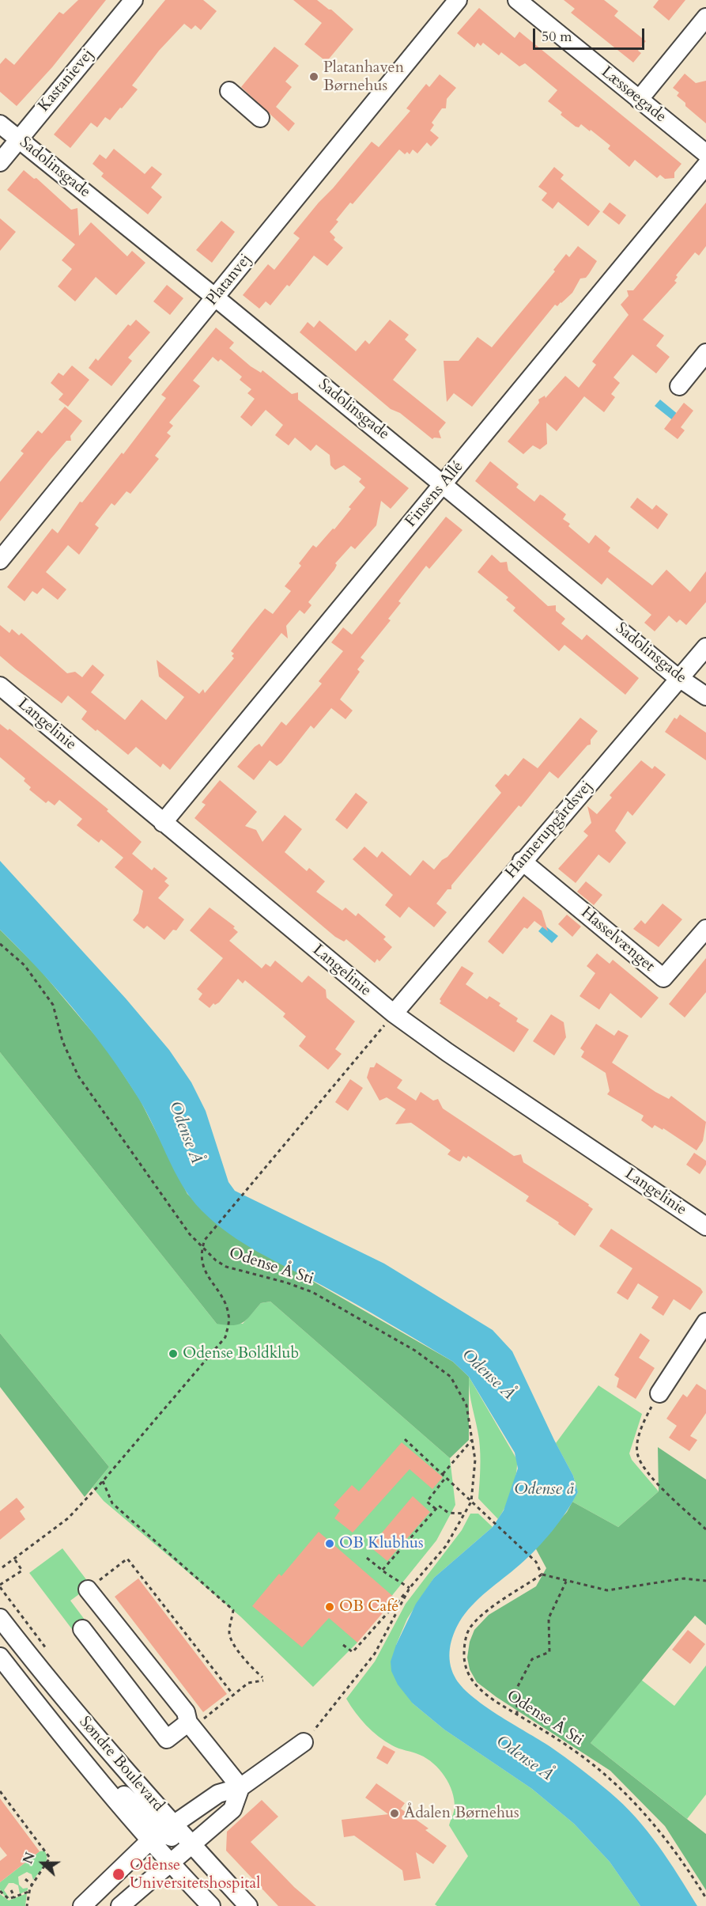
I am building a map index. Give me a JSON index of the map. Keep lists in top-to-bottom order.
{
  "streets": {
    "street": [
      "Kastanievej",
      "Læssøegade",
      "Sadolinsgade",
      "Platanvej",
      "Finsens Allé",
      "Langelinie",
      "Hannerupgårdsvej",
      "Hasselvænget",
      "Søndre Boulevard"
    ],
    "path": ["Odense Å Sti"]
  },
  "crossings": [
    ["Kastanievej", "Sadolinsgade"],
    ["Sadolinsgade", "Platanvej"],
    ["Sadolinsgade", "Finsens Allé"],
    ["Sadolinsgade", "Hannerupgårdsvej"],
    ["Finsens Allé", "Langelinie"],
    ["Langelinie", "Hannerupgårdsvej"],
    ["Hannerupgårdsvej", "Hasselvænget"]
  ],
  "water": ["Odense Å", "Odense å"],
  "places": [
    "Platanhaven Børnehus",
    "Odense Boldklub",
    "OB Klubhus",
    "OB Café",
    "Ådalen Børnehus",
    "Odense Universitetshospital"
  ],
  "scale_bar": "50 m",
  "north": "left"
}
